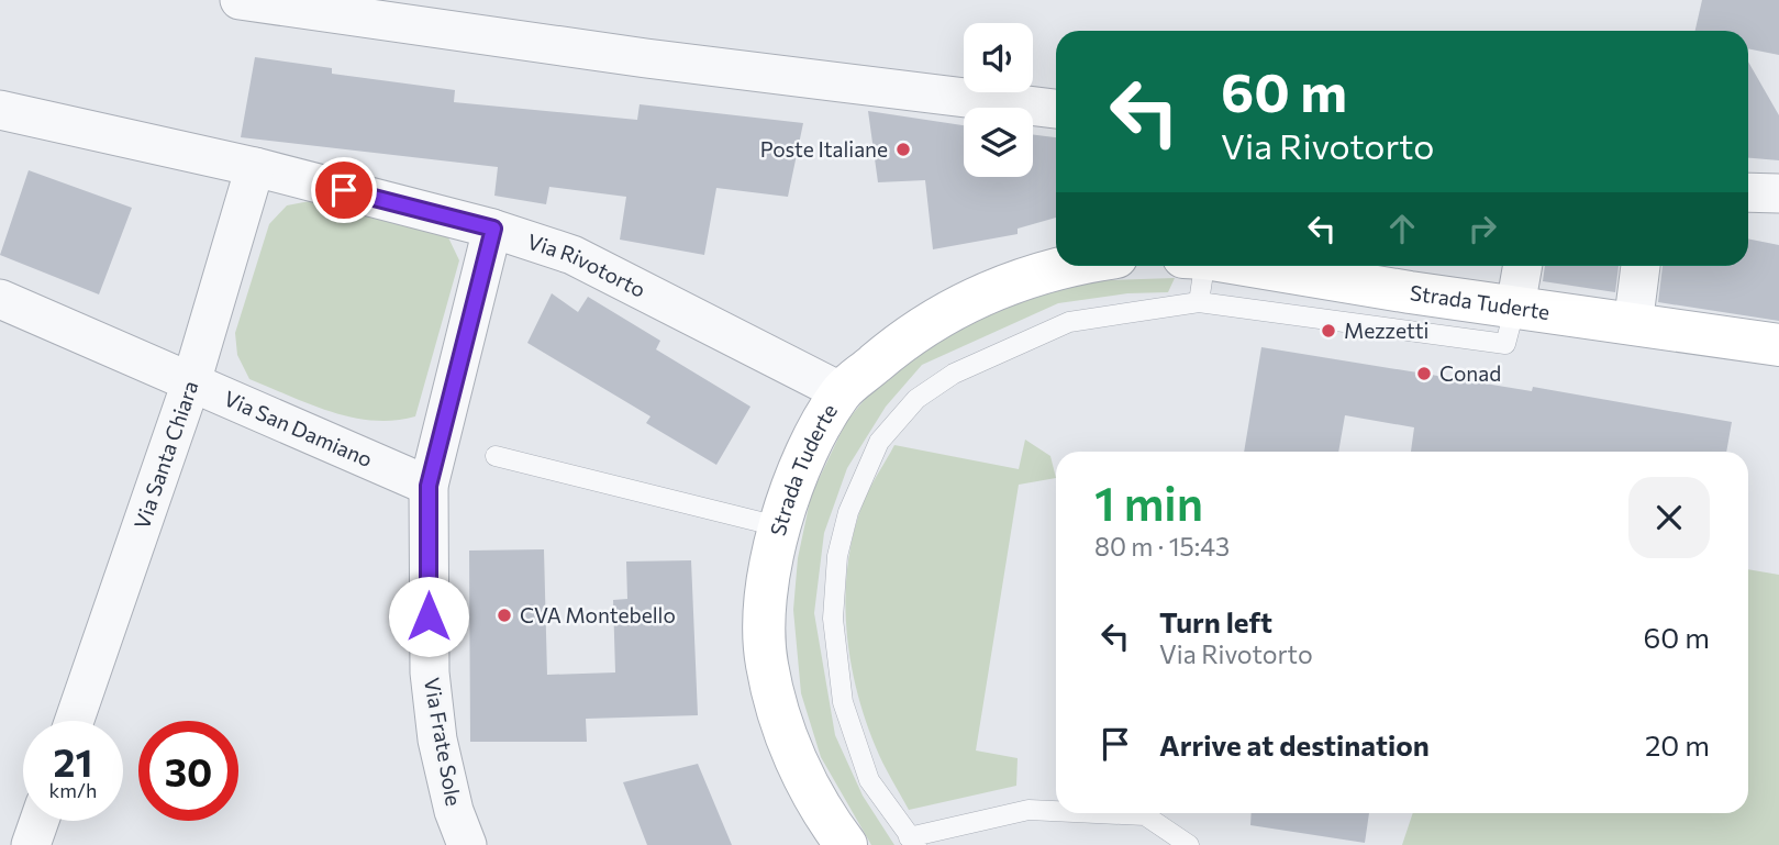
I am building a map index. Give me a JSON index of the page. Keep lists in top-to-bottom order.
{
  "streets": {
    "main road": ["Strada Tuderte"],
    "street": [
      "Via Rivotorto",
      "Via San Damiano",
      "Via Santa Chiara",
      "Via Frate Sole"
    ]
  },
  "crossings": [
    ["Via Rivotorto", "Strada Tuderte"],
    ["Via Rivotorto", "Via Santa Chiara"],
    ["Via Rivotorto", "Via Frate Sole"],
    ["Via San Damiano", "Via Santa Chiara"],
    ["Via San Damiano", "Via Frate Sole"]
  ],
  "places": [
    "Poste Italiane",
    "Mezzetti",
    "Conad",
    "CVA Montebello"
  ],
  "page": {
    "turn": ["60 m", "Via Rivotorto"],
    "heading": ["1 min", "80 m · 15:43"],
    "list": [
      {
        "name": "Turn left",
        "note": "Via Rivotorto",
        "value": "60 m"
      },
      {
        "name": "Arrive at destination",
        "value": "20 m"
      }
    ],
    "speed": "21 km/h",
    "limit": "30"
  }
}
